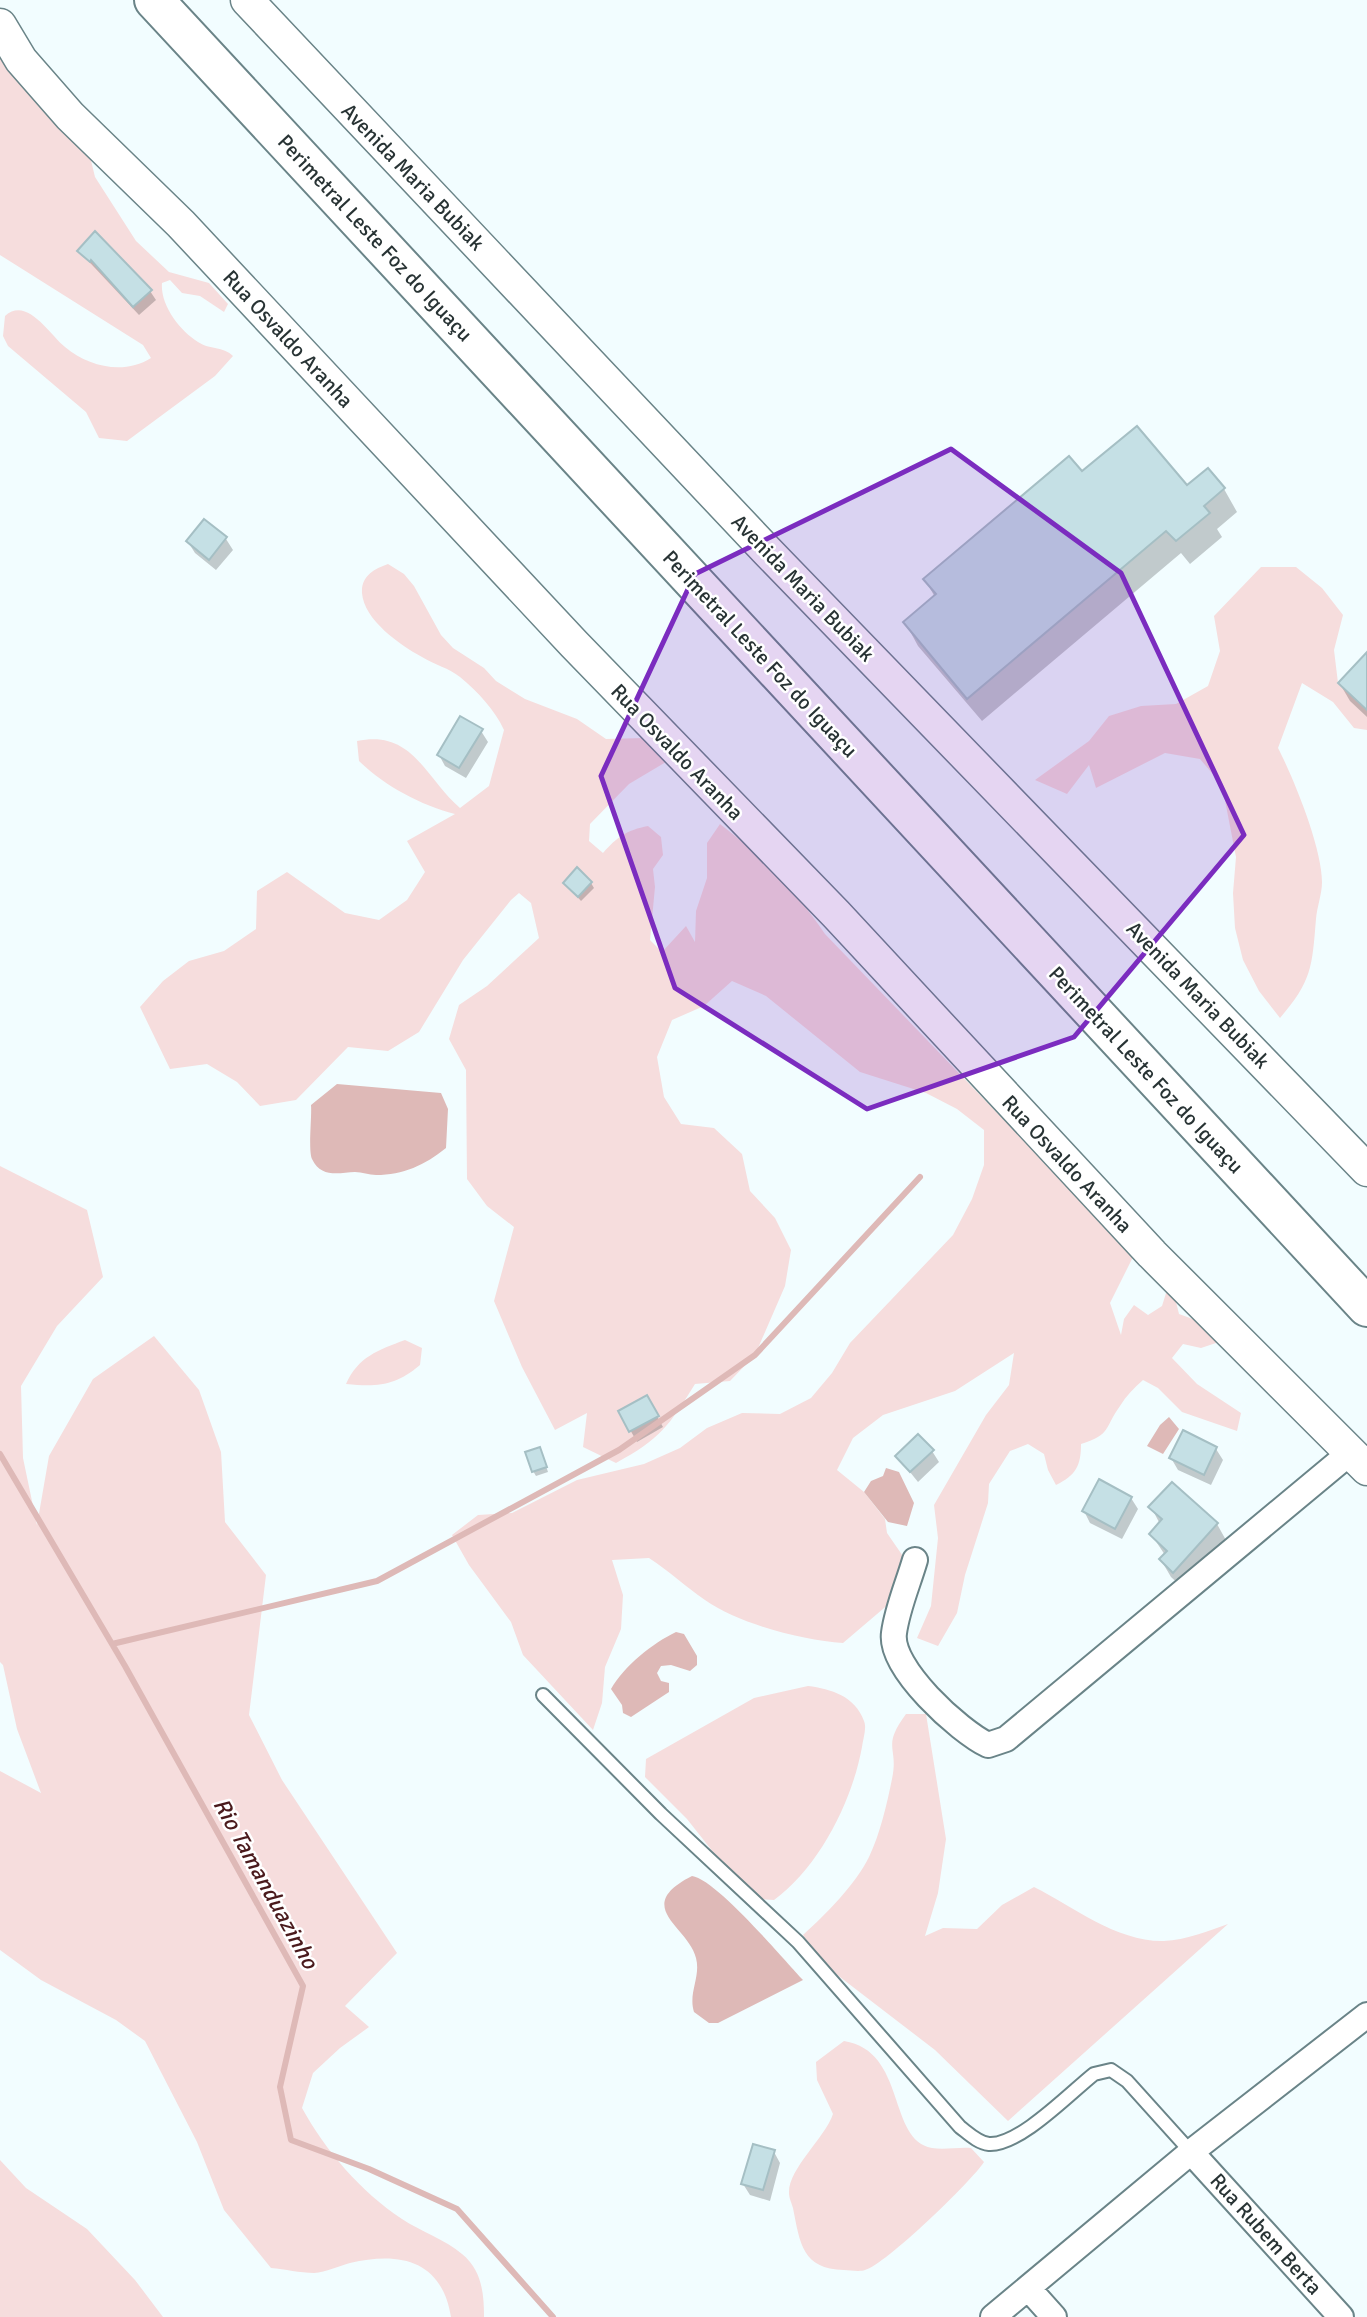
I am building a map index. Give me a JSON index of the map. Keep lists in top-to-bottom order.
{
  "streets": {
    "highway": ["Perimetral Leste Foz do Iguaçu"],
    "street": ["Avenida Maria Bubiak", "Rua Osvaldo Aranha", "Rua Rubem Berta"]
  },
  "water": ["Rio Tamanduazinho"]
}
